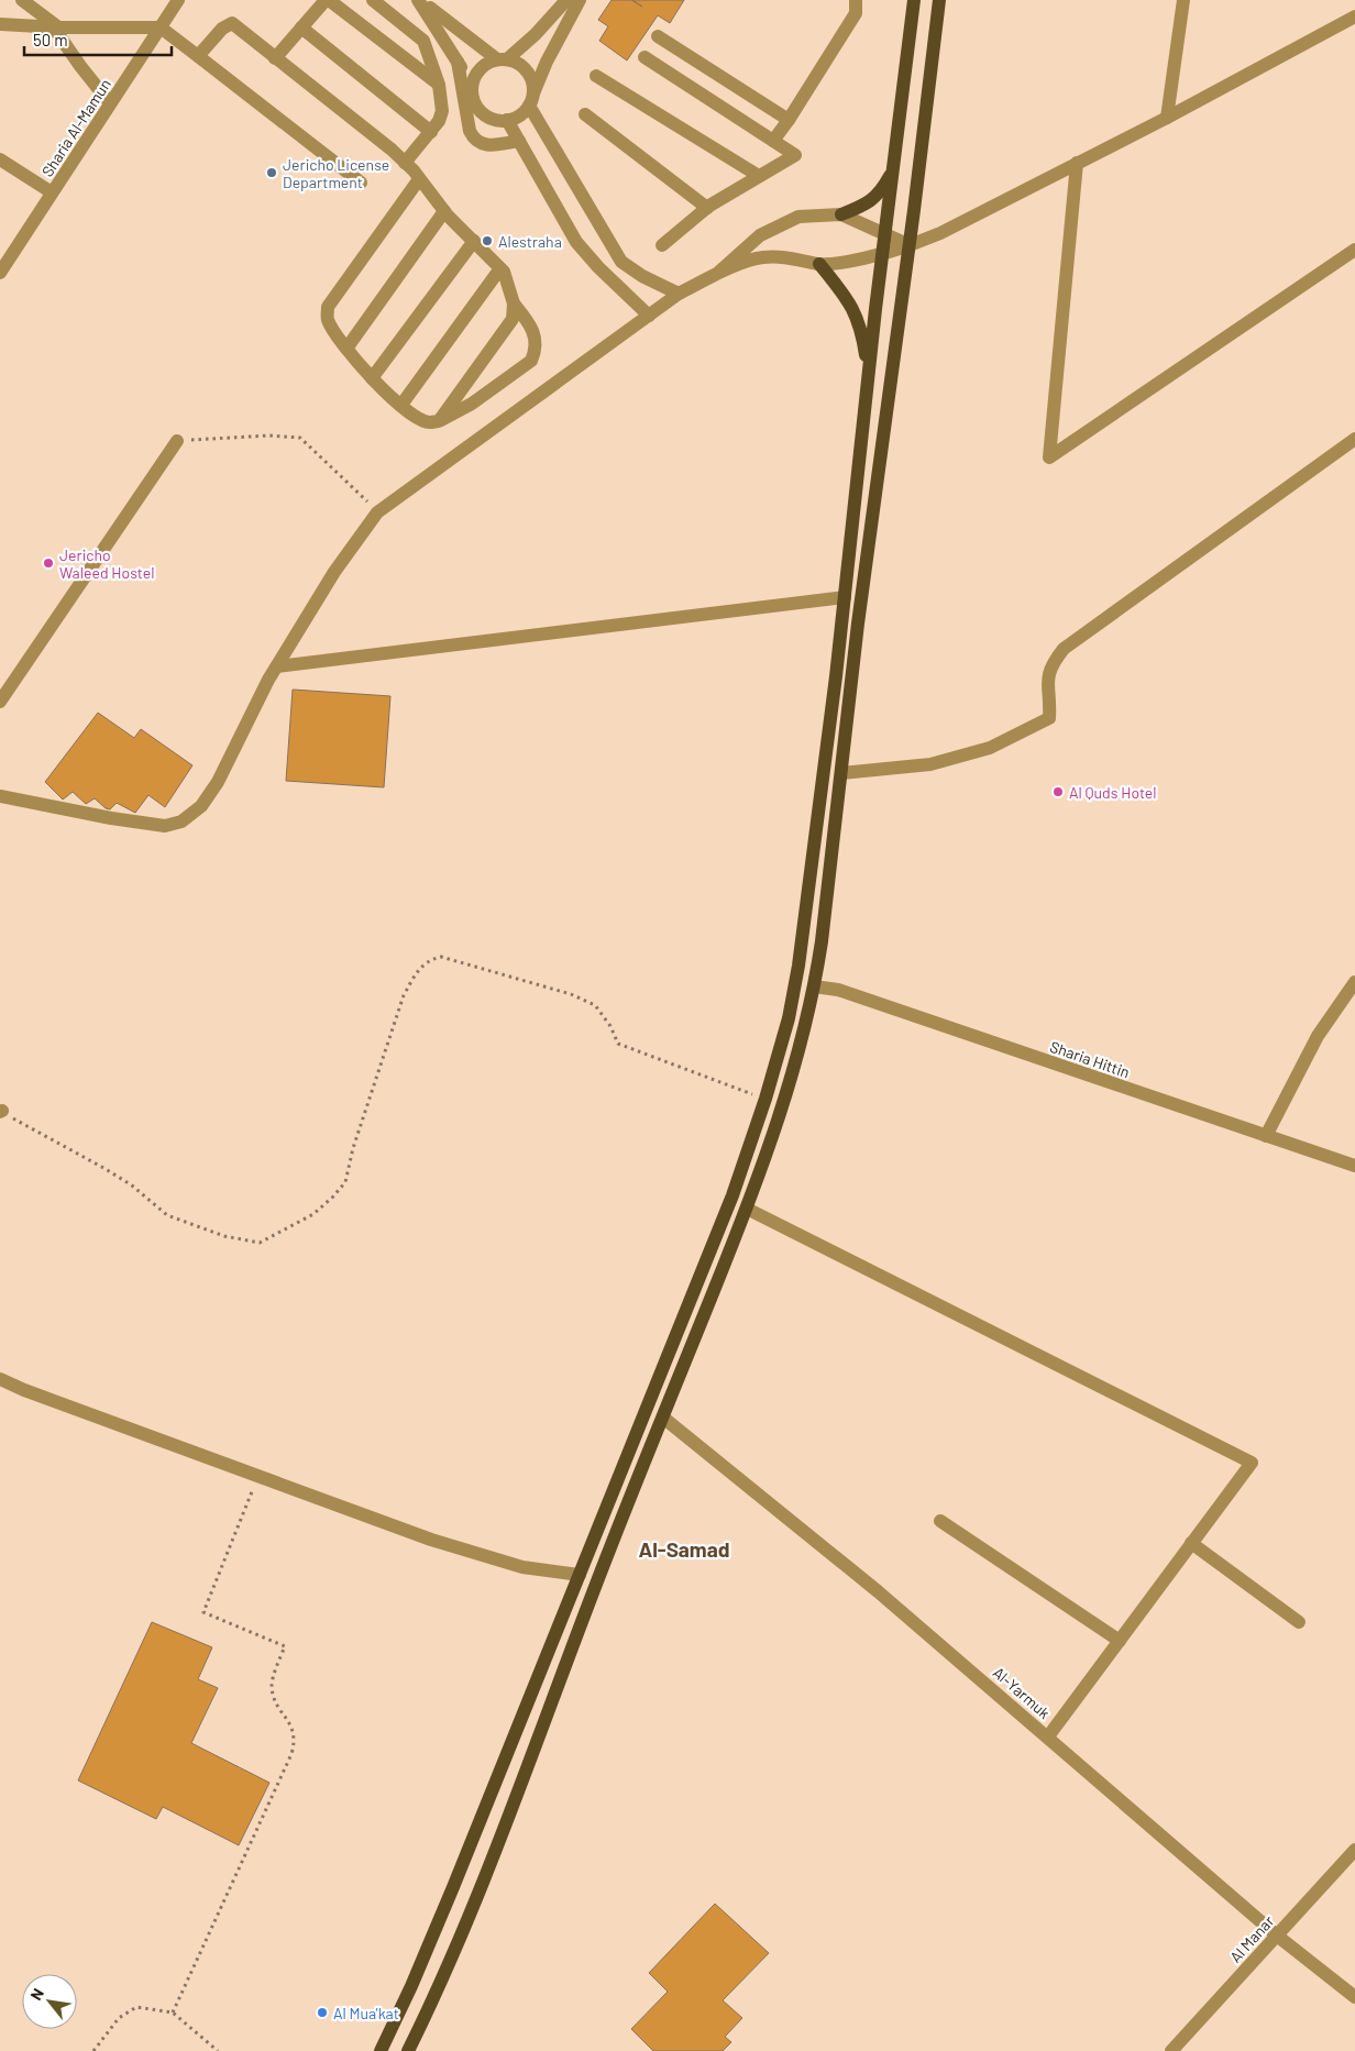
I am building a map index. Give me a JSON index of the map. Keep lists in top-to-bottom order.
{
  "streets": {
    "street": [
      "Sharia Al-Mamun",
      "Sharia Hittin",
      "Al-Yarmuk",
      "Al Manar"
    ]
  },
  "crossings": [
    ["Al-Yarmuk", "Al Manar"]
  ],
  "districts": ["Al-Samad"],
  "places": [
    "Jericho License Department",
    "Alestraha",
    "Jericho Waleed Hostel",
    "Al Quds Hotel",
    "Al Mua'kat"
  ],
  "scale_bar": "50 m",
  "north": "top left"
}
